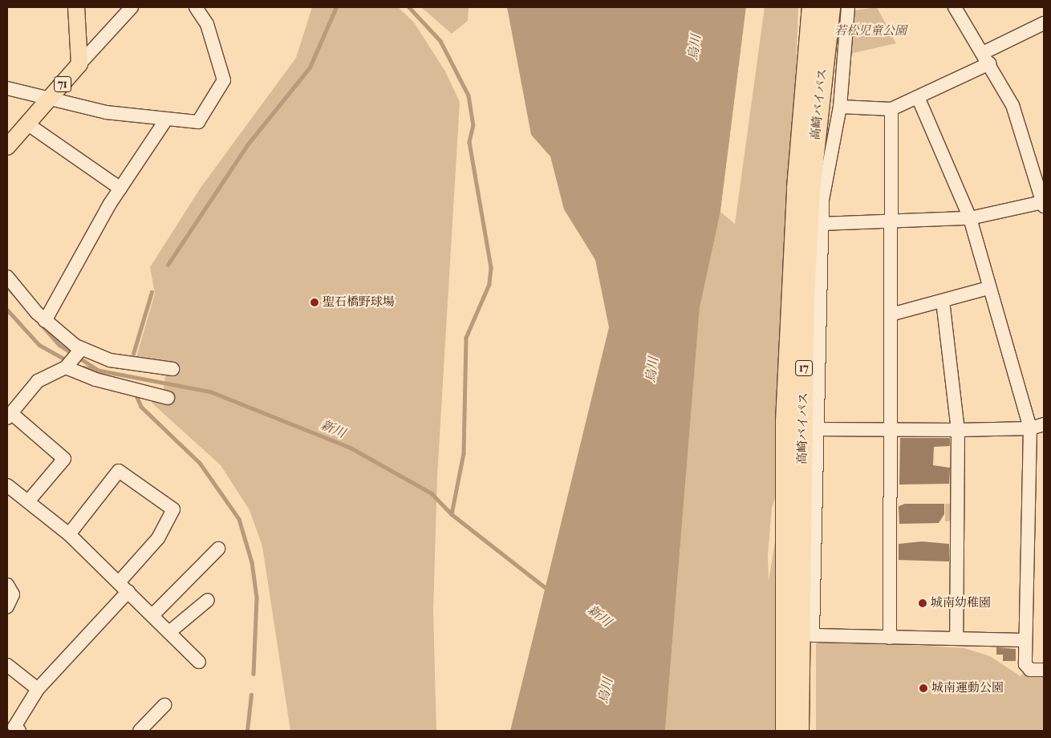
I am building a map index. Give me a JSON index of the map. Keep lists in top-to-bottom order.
{
  "streets": {
    "highway": ["高崎バイパス", "17"],
    "main road": ["71"]
  },
  "water": ["烏川", "新川"],
  "parks": ["若松児童公園"],
  "places": ["聖石橋野球場", "城南幼稚園", "城南運動公園"]
}
